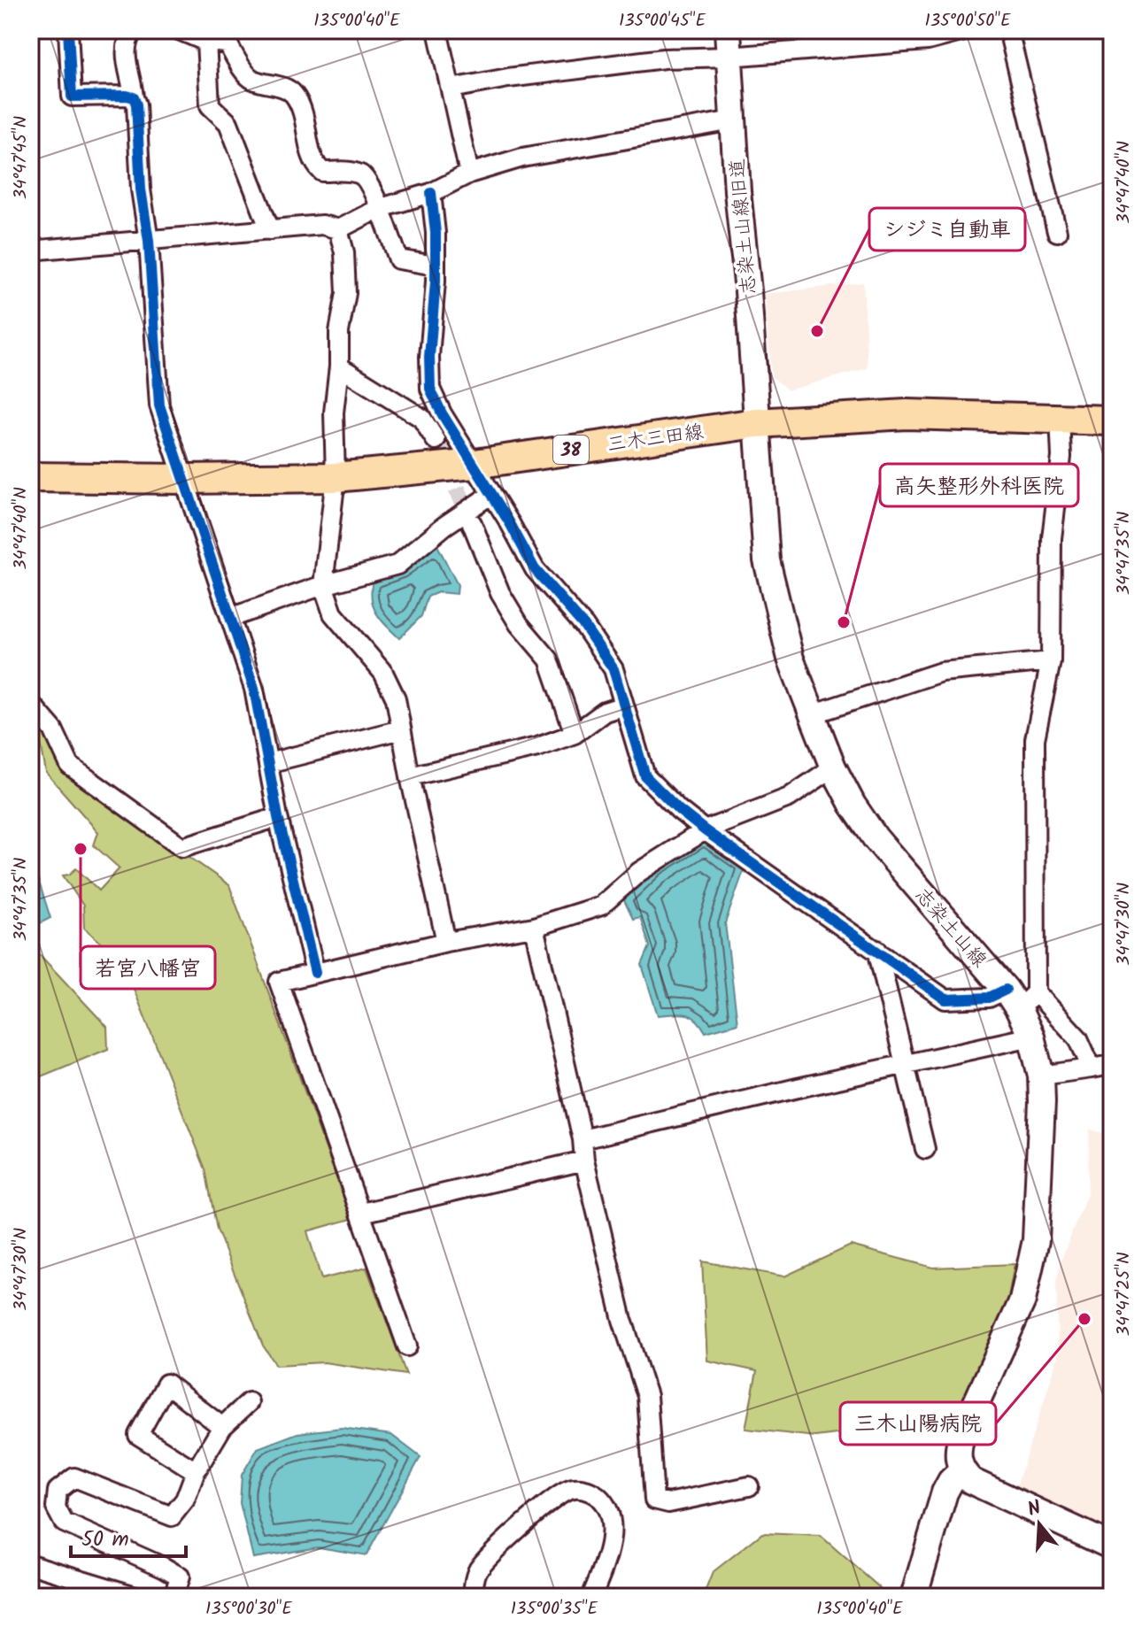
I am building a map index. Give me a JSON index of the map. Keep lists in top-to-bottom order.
{
  "streets": {
    "main road": [
      "志染土山線旧道",
      "三木三田線",
      "38",
      "志染土山線"
    ]
  },
  "crossings": [
    ["志染土山線旧道", "三木三田線"],
    ["志染土山線旧道", "志染土山線"],
    ["三木三田線", "志染土山線"]
  ],
  "places": [
    "シジミ自動車",
    "高矢整形外科医院",
    "若宮八幡宮",
    "三木山陽病院"
  ],
  "scale_bar": "50 m",
  "north": "top",
  "coordinates": [
    "135°00'40\"E",
    "135°00'45\"E",
    "135°00'50\"E",
    "34°47'45\"N",
    "34°47'40\"N",
    "34°47'35\"N",
    "34°47'30\"N",
    "34°47'25\"N",
    "135°00'30\"E",
    "135°00'35\"E"
  ]
}
